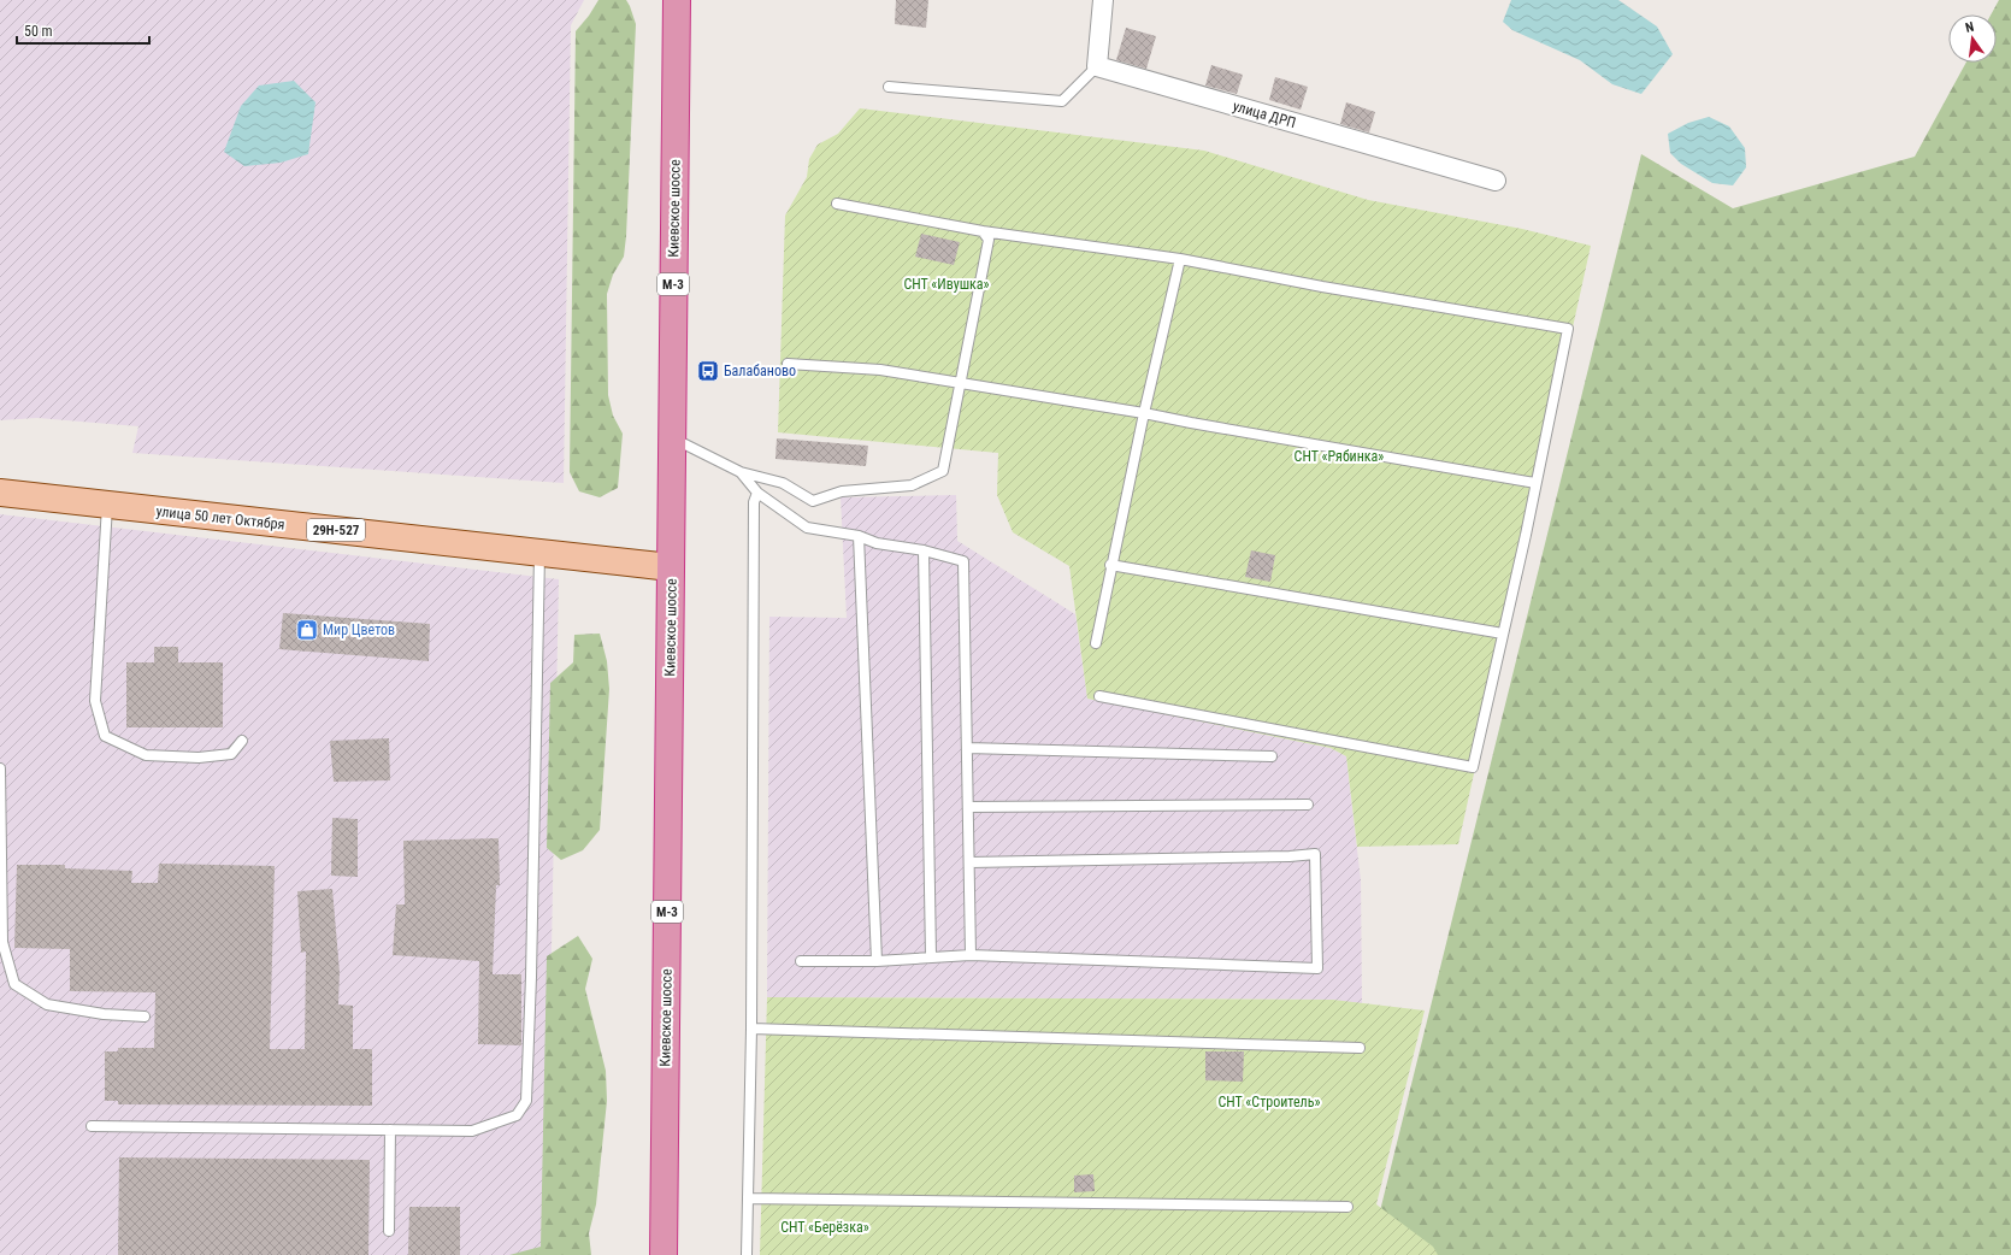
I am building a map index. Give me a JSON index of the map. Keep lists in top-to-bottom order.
{
  "streets": {
    "highway": ["Киевское шоссе", "М-3"],
    "main road": ["улица 50 лет Октября", "29Н-527"],
    "street": ["улица ДРП"]
  },
  "crossings": [
    ["Киевское шоссе", "улица 50 лет Октября"]
  ],
  "parks": [
    "СНТ «Ивушка»",
    "СНТ «Рябинка»",
    "СНТ «Строитель»",
    "СНТ «Берёзка»"
  ],
  "places": {
    "bus stop": ["Балабаново"],
    "shop": ["Мир Цветов"]
  },
  "scale_bar": "50 m",
  "north": "top"
}
